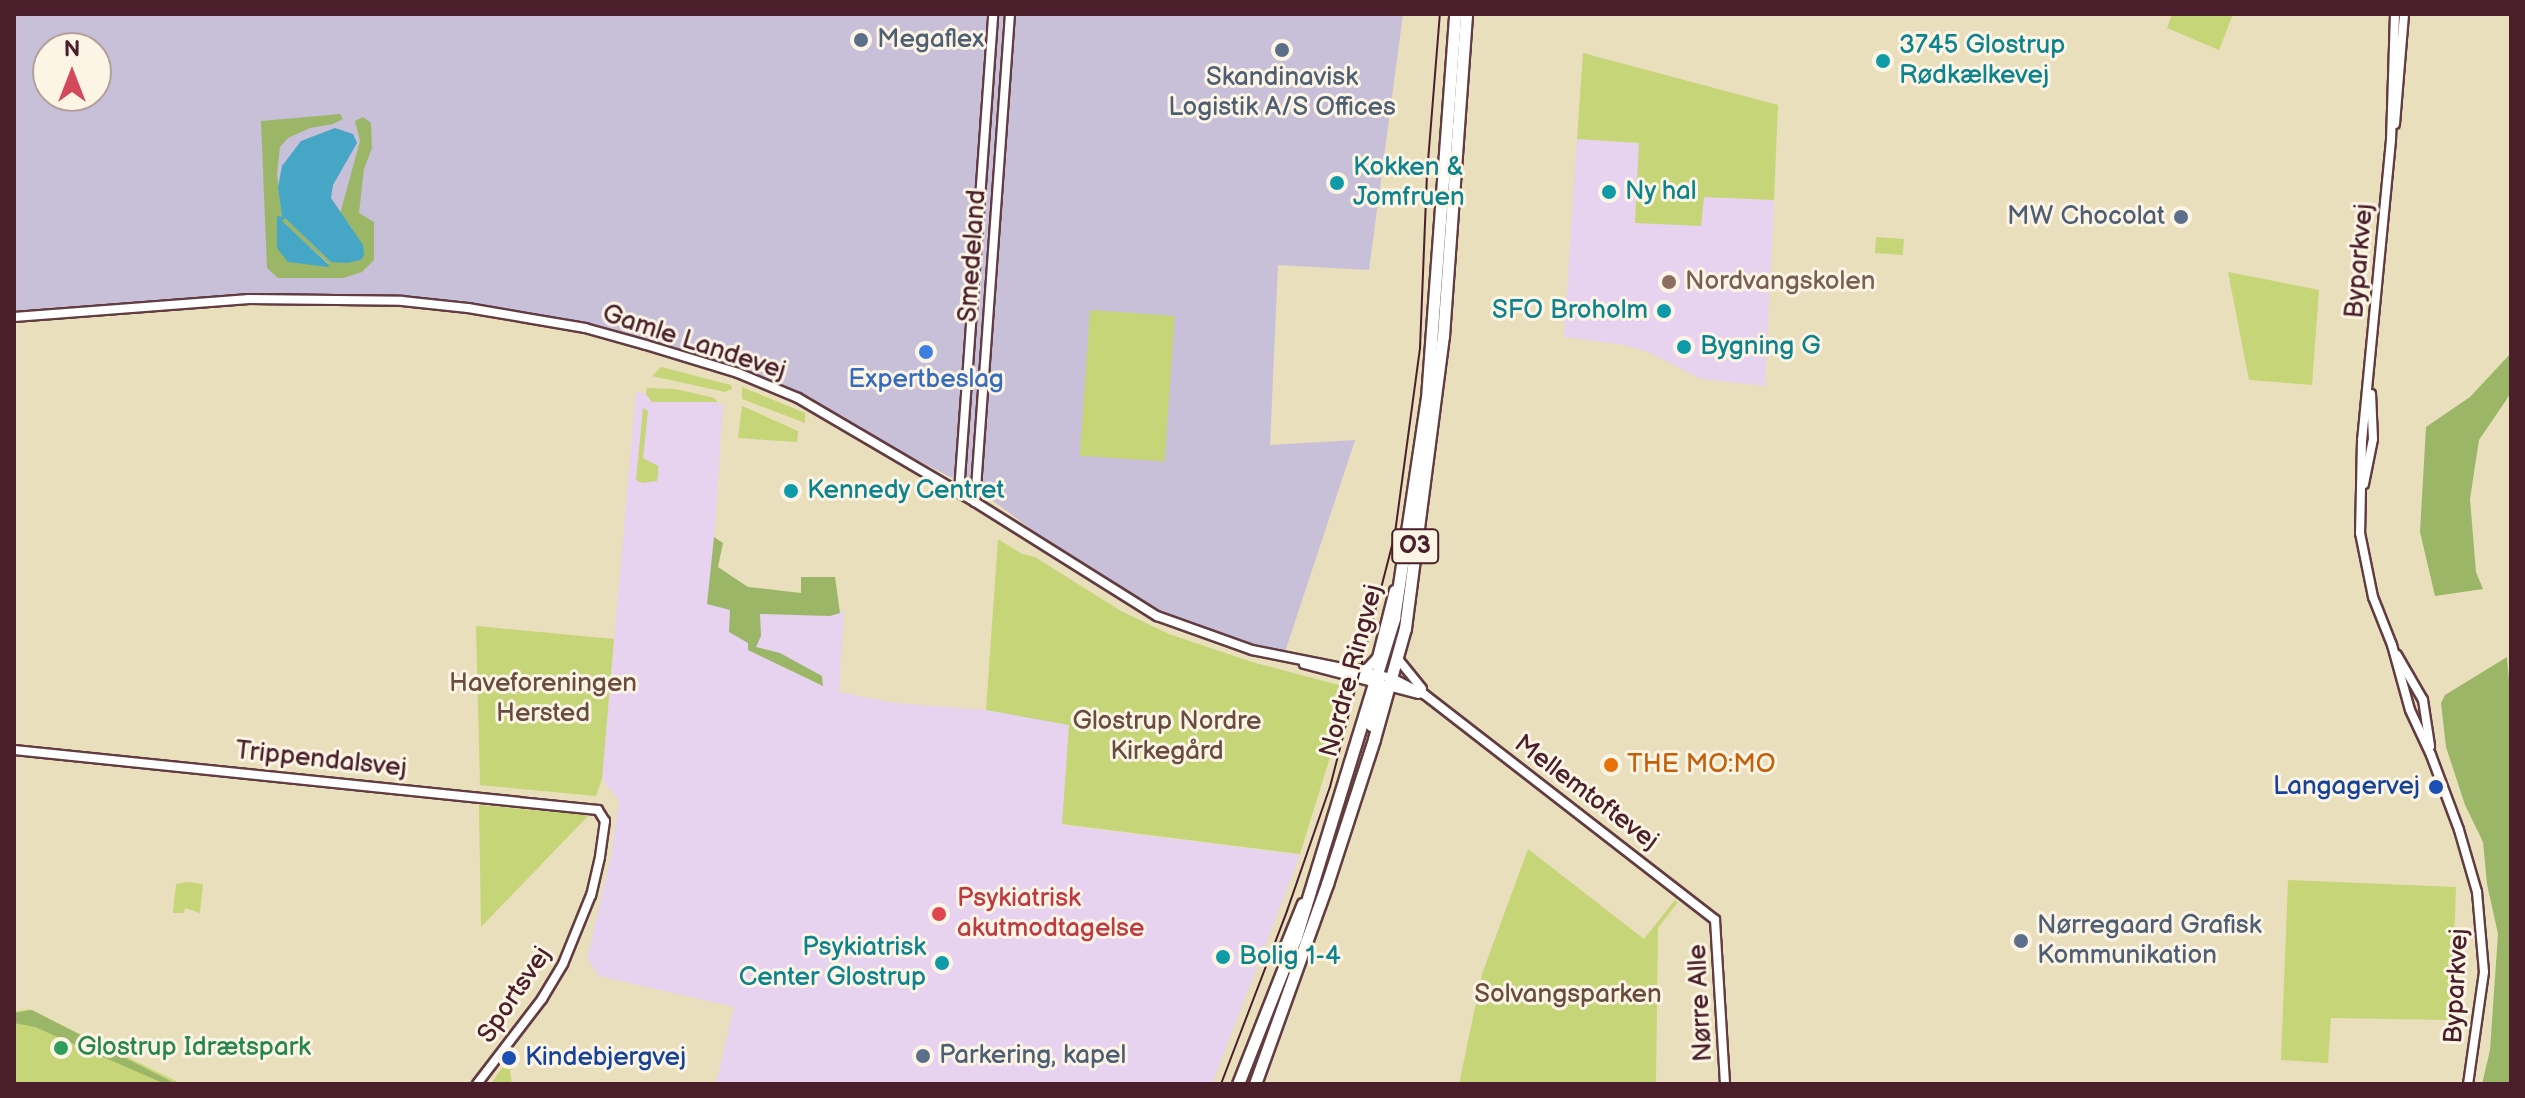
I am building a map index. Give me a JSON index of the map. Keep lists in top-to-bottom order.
{
  "streets": {
    "main road": ["O3", "Nordre Ringvej"],
    "street": [
      "Smedeland",
      "Byparkvej",
      "Gamle Landevej",
      "Trippendalsvej",
      "Mellemtoftevej",
      "Sportsvej",
      "Nørre Alle"
    ]
  },
  "crossings": [
    ["Smedeland", "Gamle Landevej"],
    ["Gamle Landevej", "Nordre Ringvej"],
    ["Gamle Landevej", "Mellemtoftevej"],
    ["Nordre Ringvej", "Mellemtoftevej"],
    ["Trippendalsvej", "Sportsvej"],
    ["Mellemtoftevej", "Nørre Alle"]
  ],
  "parks": ["Haveforeningen Hersted", "Glostrup Nordre Kirkegård", "Solvangsparken"],
  "places": [
    "Megaflex",
    "Skandinavisk Logistik A/S Offices",
    "3745 Glostrup Rødkælkevej",
    "Kokken & Jomfruen",
    "Ny hal",
    "MW Chocolat",
    "Nordvangskolen",
    "SFO Broholm",
    "Bygning G",
    "Expertbeslag",
    "Kennedy Centret",
    "THE MO:MO",
    "Langagervej",
    "Psykiatrisk akutmodtagelse",
    "Nørregaard Grafisk Kommunikation",
    "Bolig 1-4",
    "Psykiatrisk Center Glostrup",
    "Glostrup Idrætspark",
    "Parkering, kapel",
    "Kindebjergvej"
  ],
  "north": "top"
}
